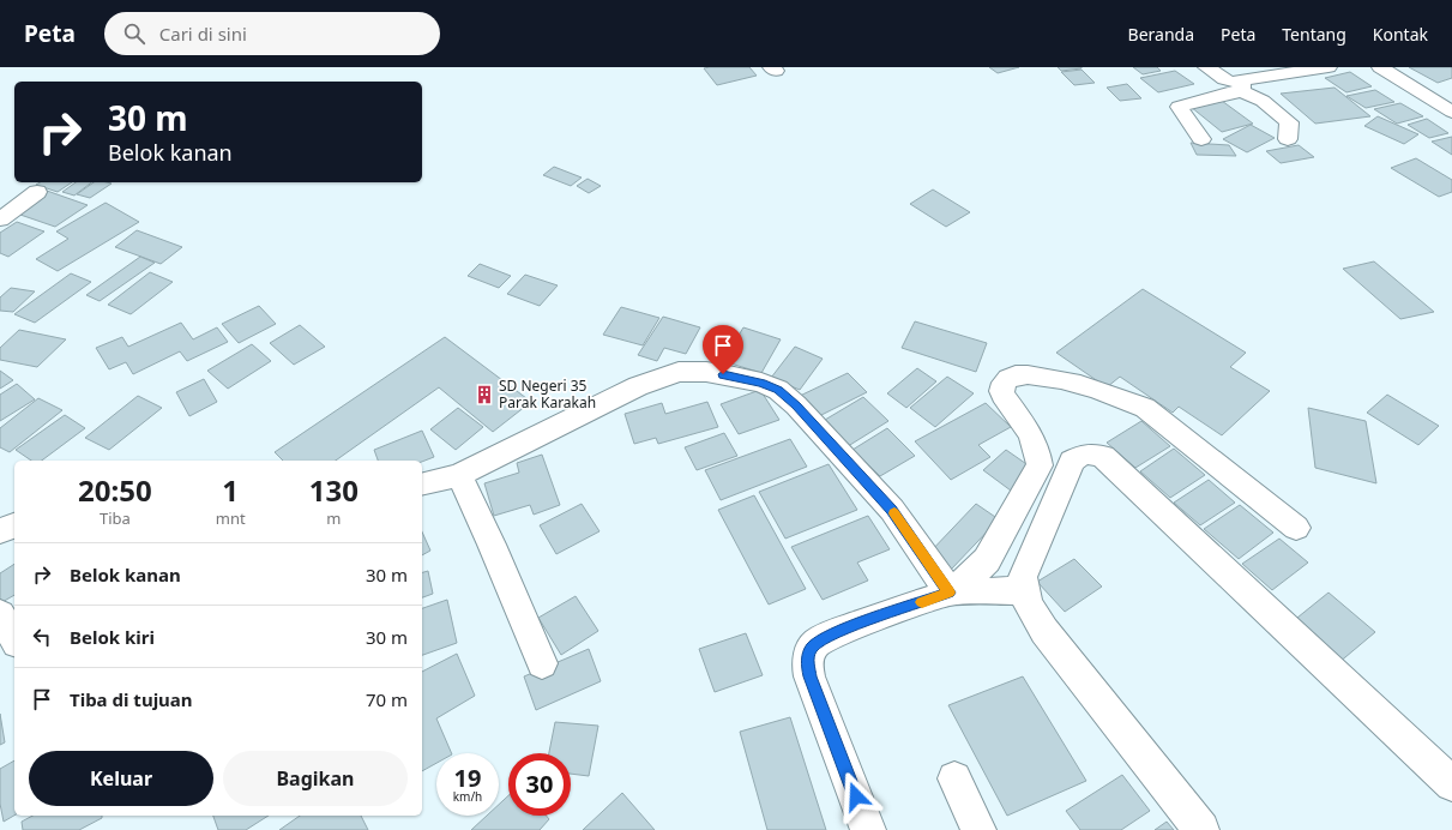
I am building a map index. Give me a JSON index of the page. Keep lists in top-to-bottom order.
{
  "places": {
    "building": ["SD Negeri 35 Parak Karakah"]
  },
  "page": {
    "header": "Peta",
    "search": "Cari di sini",
    "nav": [
      "Beranda",
      "Peta",
      "Tentang",
      "Kontak"
    ],
    "turn": ["30 m", "Belok kanan"],
    "eta": [
      "20:50",
      "Tiba",
      "1",
      "mnt",
      "130",
      "m"
    ],
    "list": [
      {
        "name": "Belok kanan",
        "value": "30 m"
      },
      {
        "name": "Belok kiri",
        "value": "30 m"
      },
      {
        "name": "Tiba di tujuan",
        "value": "70 m"
      }
    ],
    "buttons": ["Keluar", "Bagikan"],
    "speed": "19 km/h",
    "limit": "30"
  }
}
